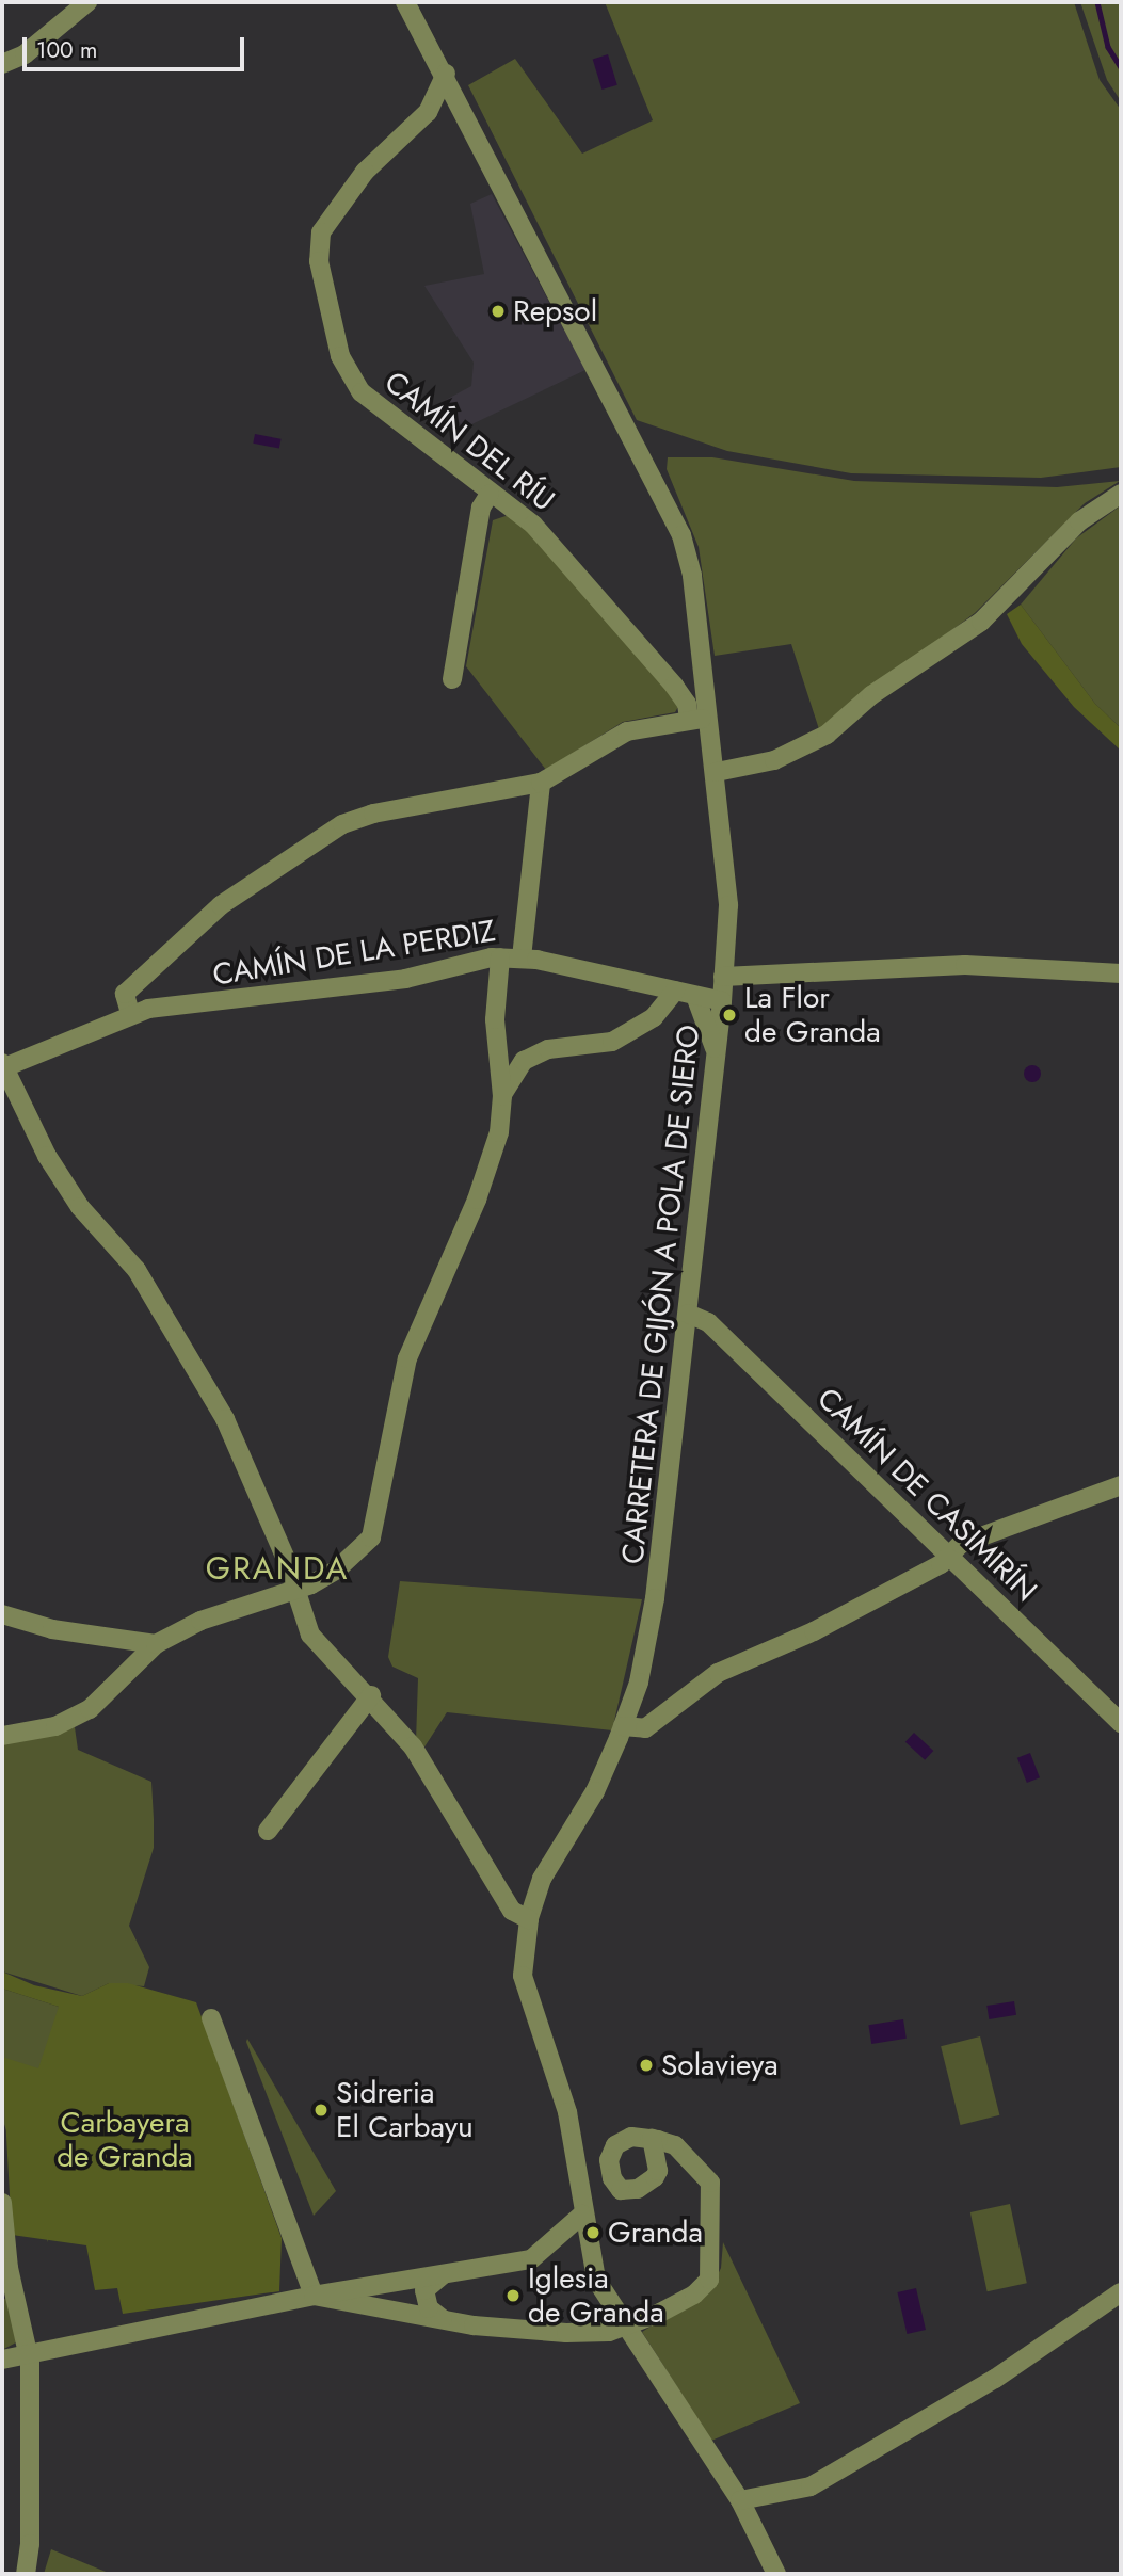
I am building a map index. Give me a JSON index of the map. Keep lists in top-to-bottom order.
{
  "streets": {
    "street": [
      "CAMÍN DEL RÍU",
      "CAMÍN DE LA PERDIZ",
      "CARRETERA DE GIJÓN A POLA DE SIERO",
      "CAMÍN DE CASIMIRÍN"
    ]
  },
  "crossings": [
    ["CAMÍN DEL RÍU", "CARRETERA DE GIJÓN A POLA DE SIERO"],
    ["CAMÍN DE LA PERDIZ", "CARRETERA DE GIJÓN A POLA DE SIERO"],
    ["CARRETERA DE GIJÓN A POLA DE SIERO", "CAMÍN DE CASIMIRÍN"]
  ],
  "districts": ["GRANDA"],
  "parks": ["Carbayera de Granda"],
  "places": [
    "Repsol",
    "La Flor de Granda",
    "Solavieya",
    "Sidreria El Carbayu",
    "Granda",
    "Iglesia de Granda"
  ],
  "scale_bar": "100 m"
}
